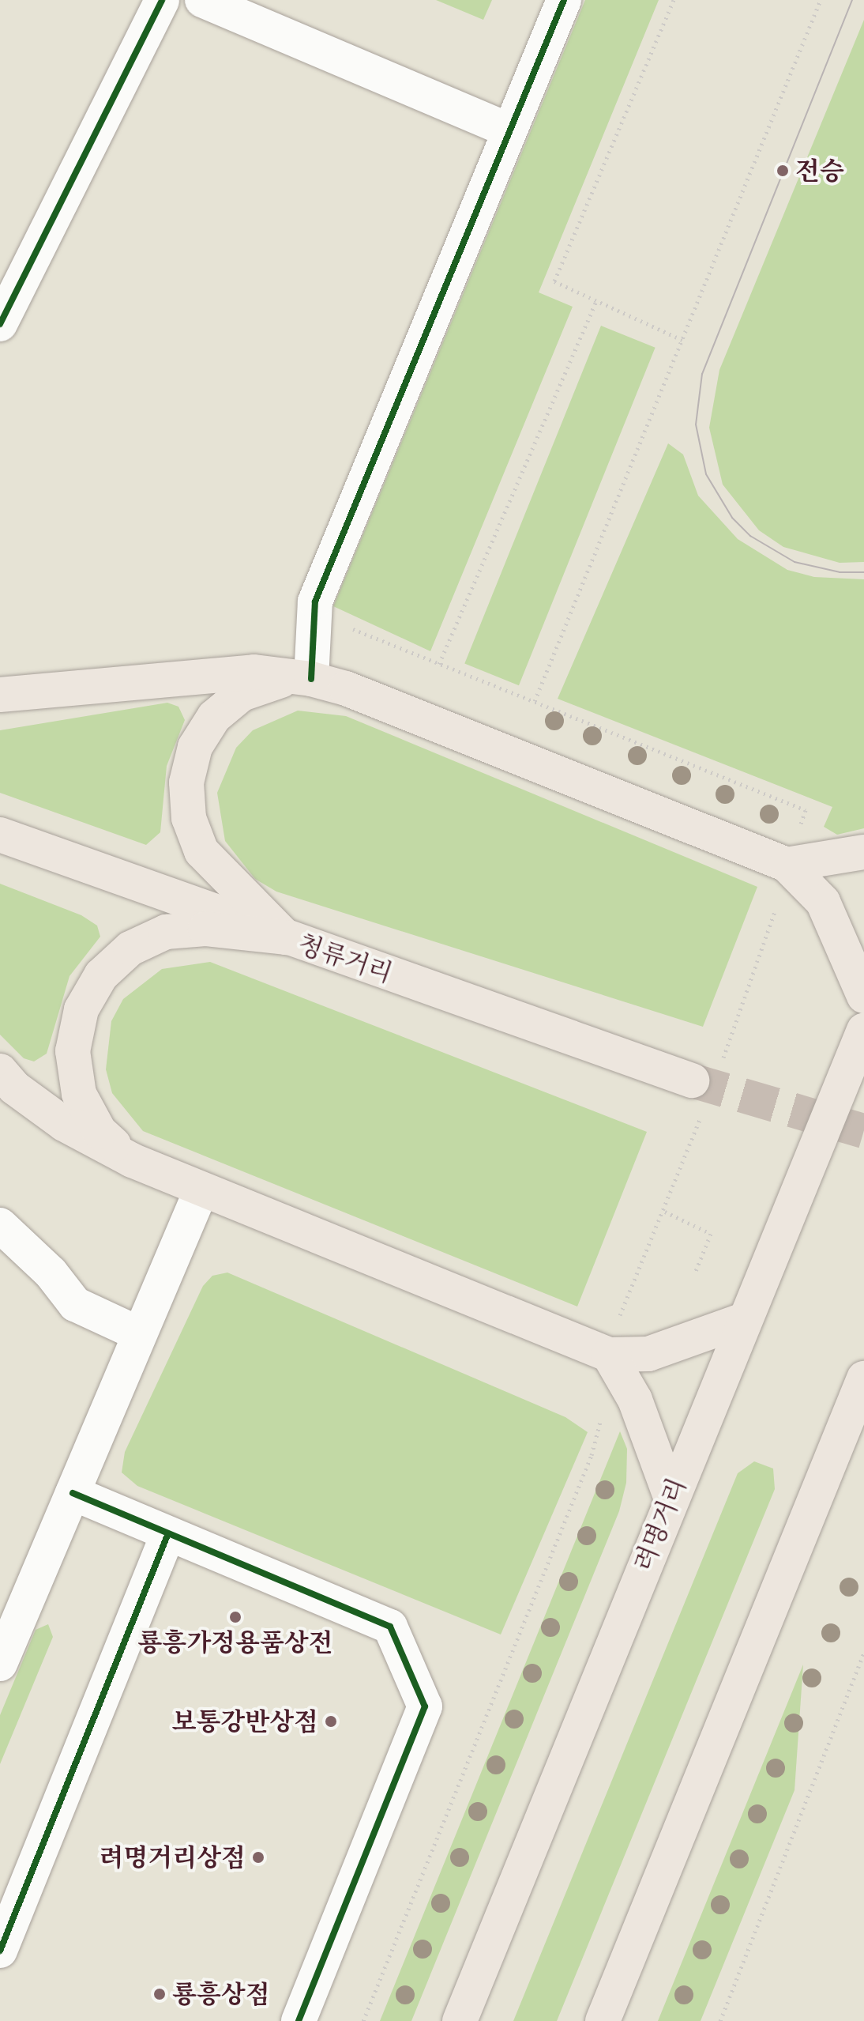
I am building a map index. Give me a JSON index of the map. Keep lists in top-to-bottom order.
{
  "streets": {
    "main road": ["청류거리", "려명거리"]
  },
  "places": [
    "전승",
    "룡흥가정용품상전",
    "보통강반상점",
    "려명거리상점",
    "룡흥상점"
  ]
}
